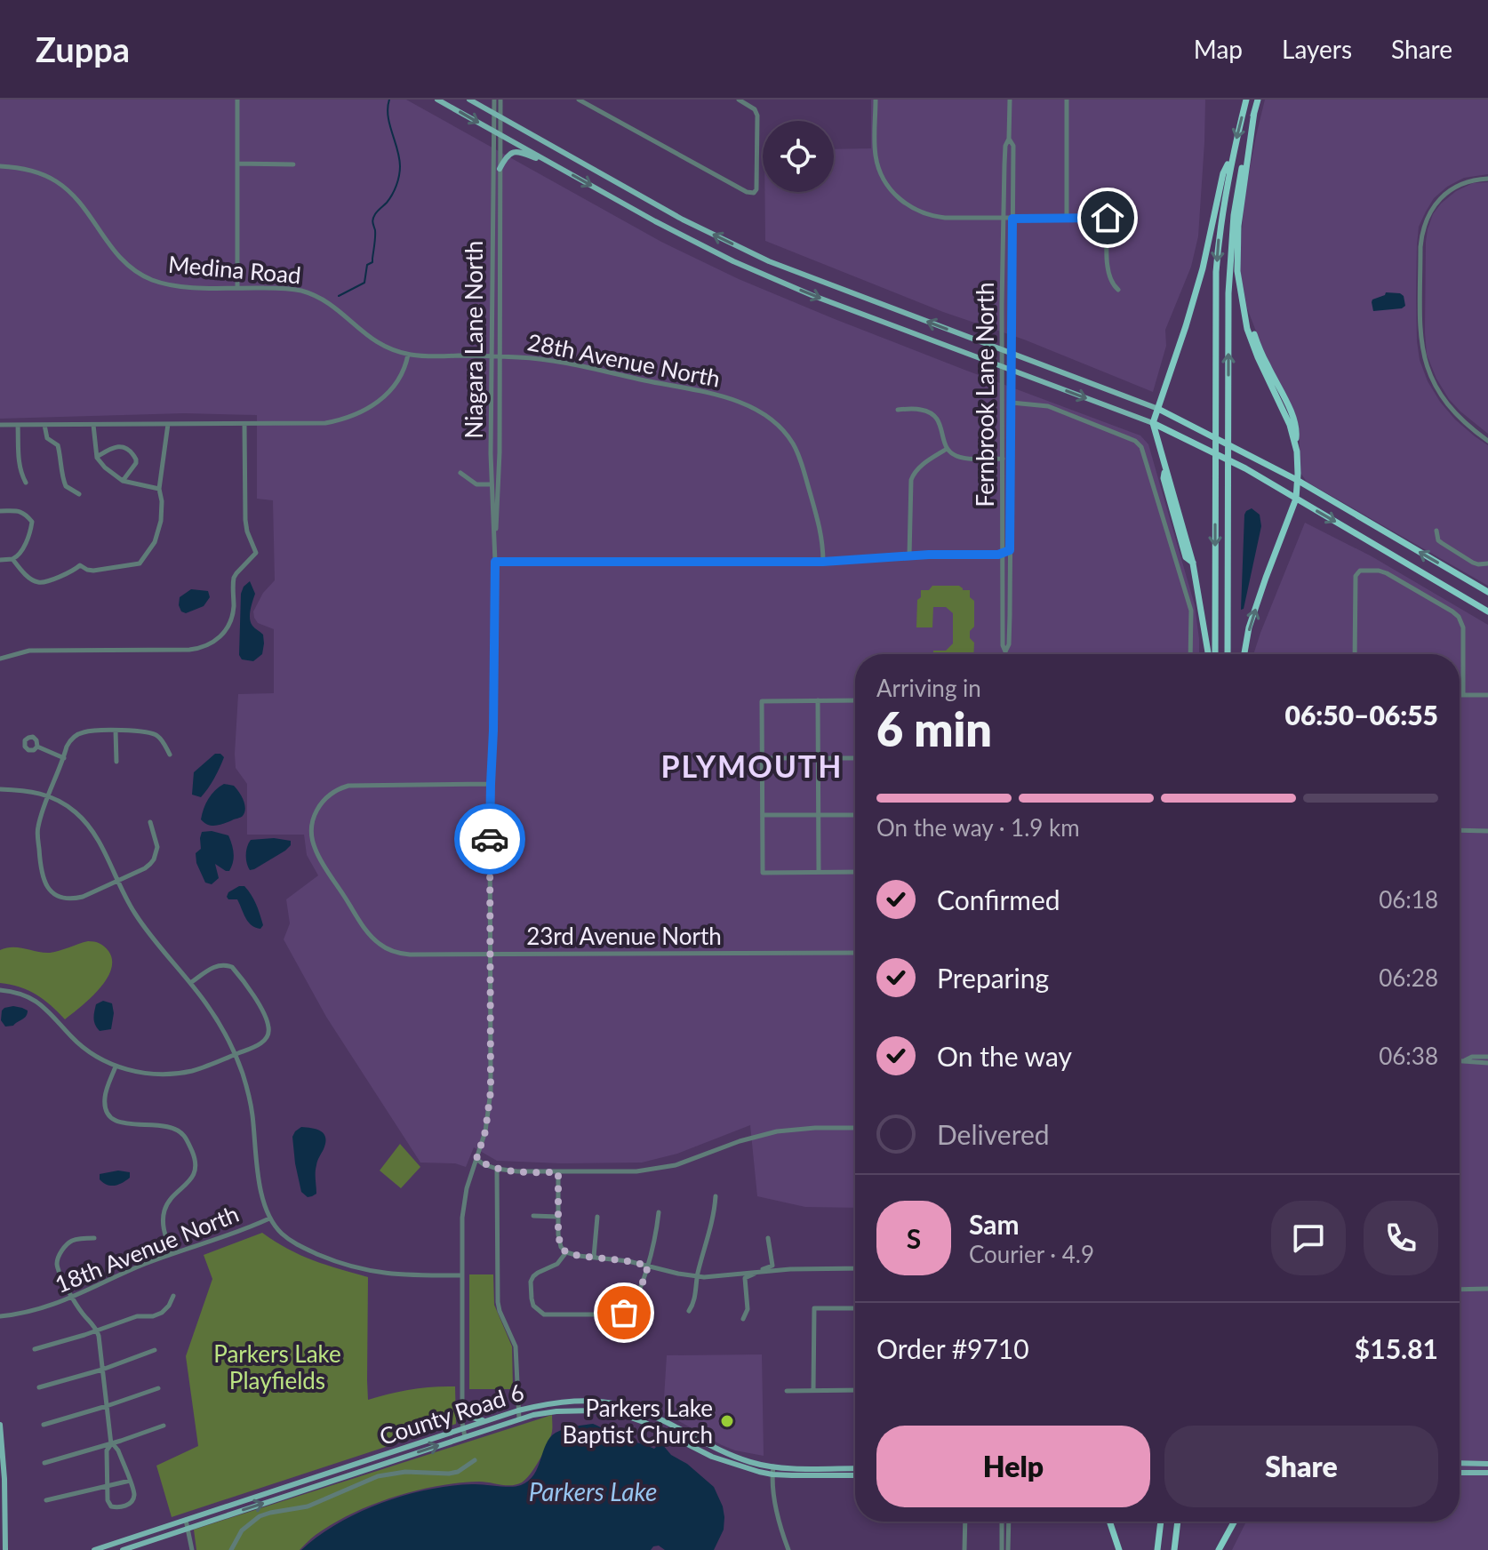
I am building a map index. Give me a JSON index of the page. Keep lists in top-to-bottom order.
{
  "streets": {
    "main road": ["County Road 6"],
    "street": [
      "Medina Road",
      "Niagara Lane North",
      "28th Avenue North",
      "Fernbrook Lane North",
      "23rd Avenue North",
      "18th Avenue North"
    ]
  },
  "crossings": [
    ["Medina Road", "28th Avenue North"],
    ["Niagara Lane North", "28th Avenue North"],
    ["Niagara Lane North", "23rd Avenue North"],
    ["Niagara Lane North", "18th Avenue North"]
  ],
  "districts": ["PLYMOUTH"],
  "water": ["Parkers Lake"],
  "parks": ["Parkers Lake Playfields"],
  "places": ["Parkers Lake Baptist Church"],
  "page": {
    "header": "Zuppa",
    "nav": ["Map", "Layers", "Share"],
    "heading": ["6 min", "Arriving in", "06:50–06:55"],
    "panel": [
      "Sam",
      "Courier · 4.9",
      "Order #9710",
      "$15.81"
    ],
    "bar": "On the way · 1.9 km",
    "list": [
      ["Confirmed", "06:18"],
      ["Preparing", "06:28"],
      ["On the way", "06:38"],
      "Delivered"
    ],
    "round": "S",
    "buttons": ["Help", "Share"]
  }
}
